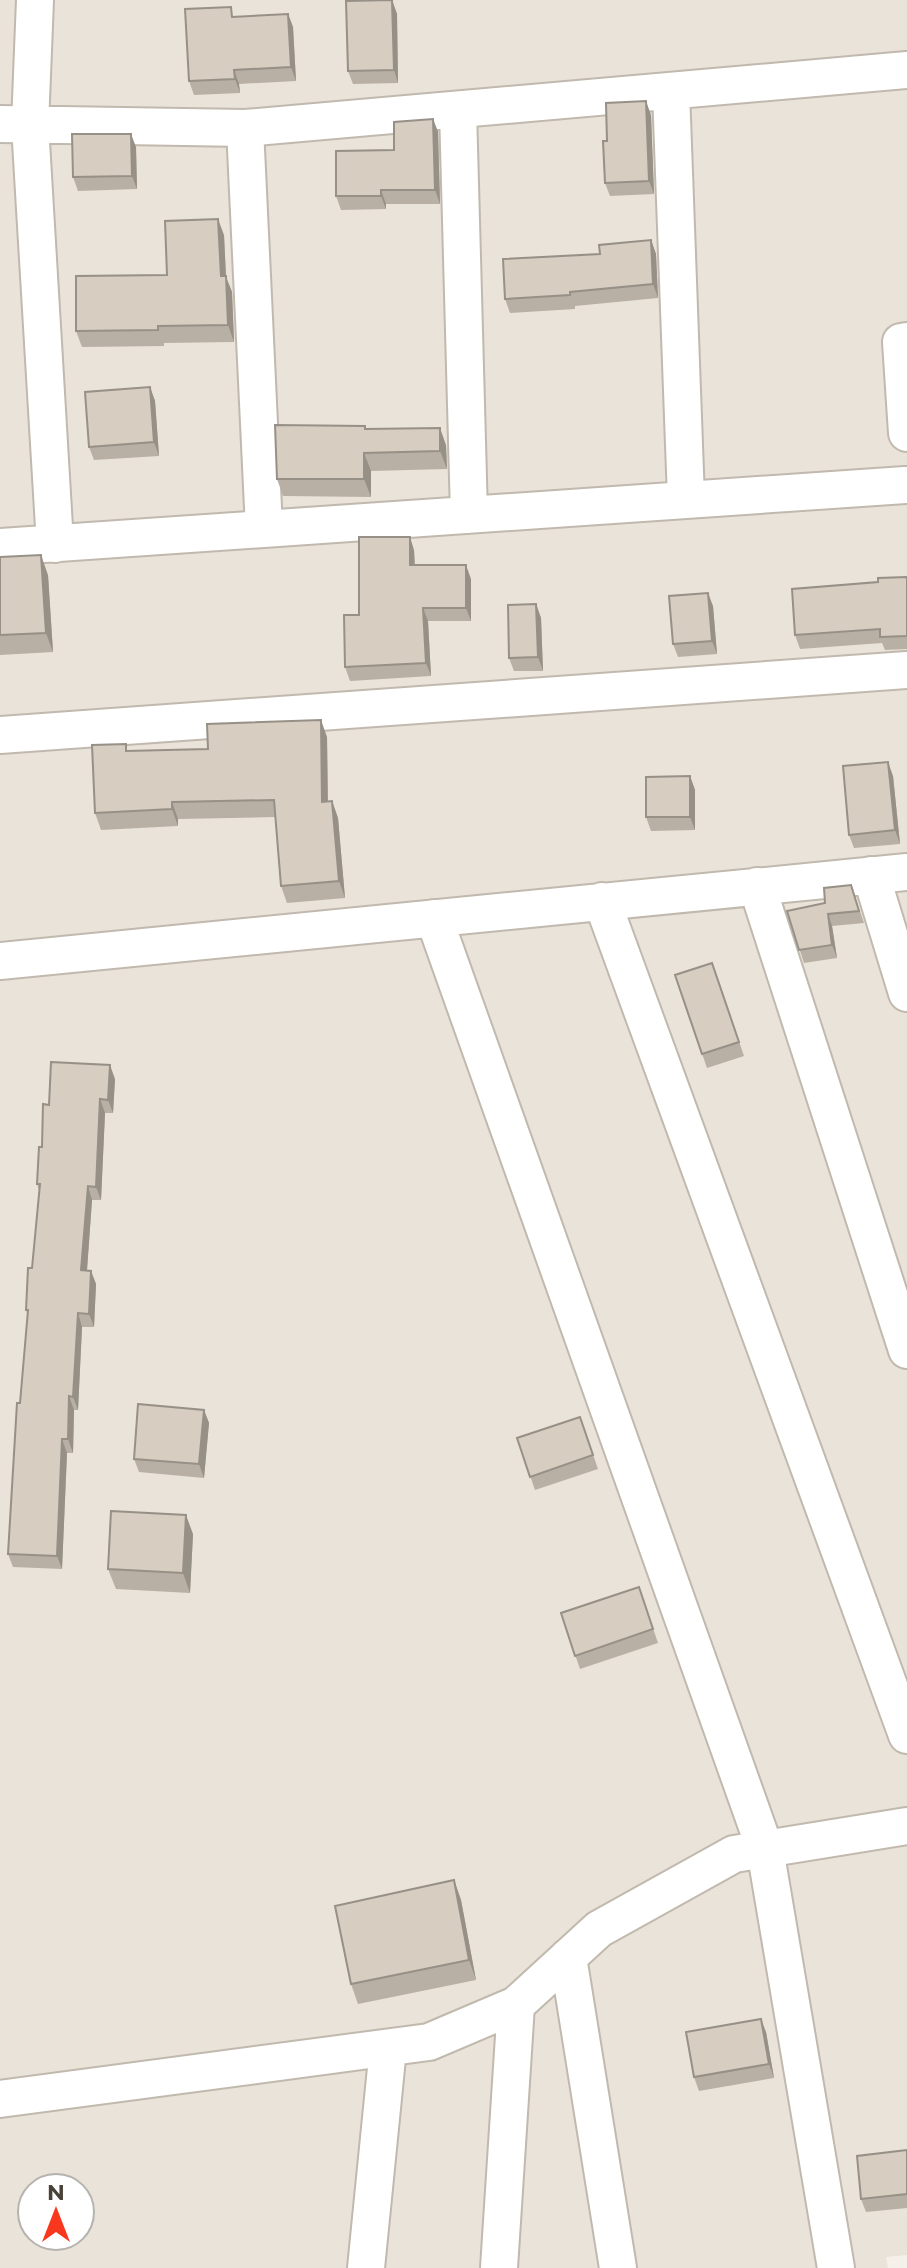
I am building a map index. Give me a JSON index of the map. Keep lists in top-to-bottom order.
{
  "north": "top"
}
